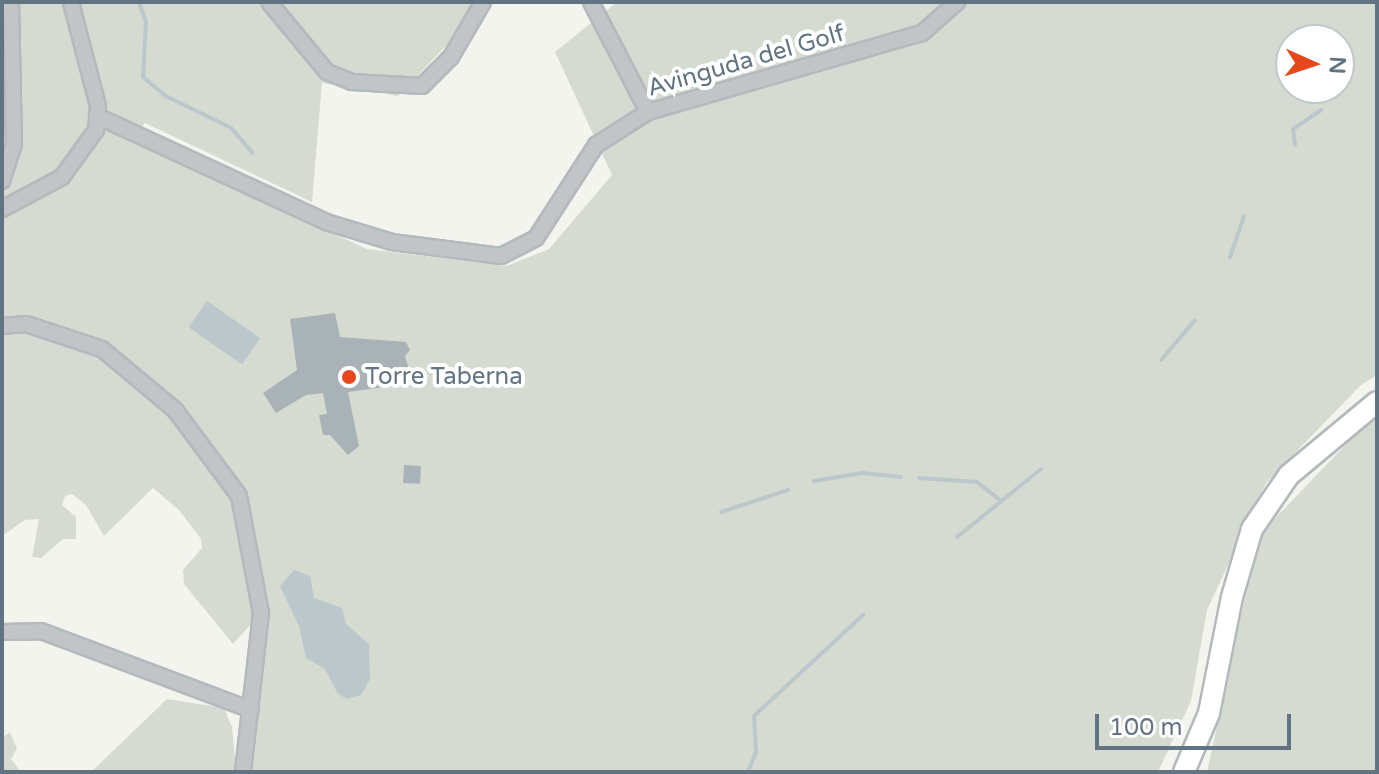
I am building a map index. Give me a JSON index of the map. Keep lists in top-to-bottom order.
{
  "streets": {
    "street": ["Avinguda del Golf"]
  },
  "places": ["Torre Taberna"],
  "scale_bar": "100 m",
  "north": "right"
}
